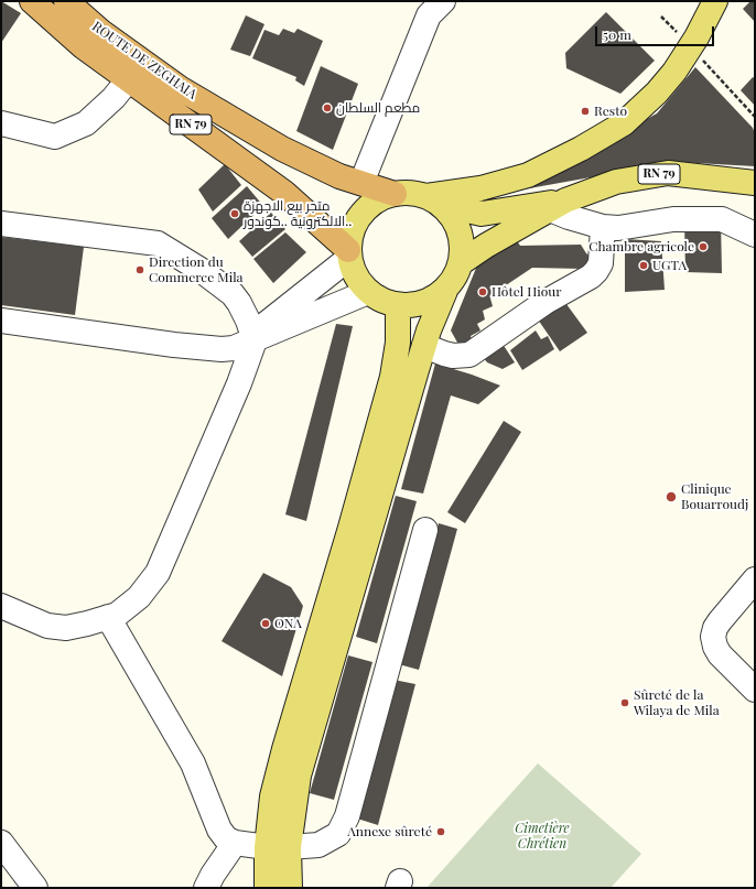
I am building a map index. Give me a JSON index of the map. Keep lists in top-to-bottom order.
{
  "streets": {
    "highway": ["ROUTE DE ZEGHAIA", "RN 79"]
  },
  "crossings": [
    ["ROUTE DE ZEGHAIA", "RN 79"]
  ],
  "parks": ["Cimetière Chrétien"],
  "places": [
    "مطعم السلطان",
    "Resto",
    "متجر بيع الاجهزة الالكترونية ..كوندور..",
    "Chambre agricole",
    "UGTA",
    "Direction du Commerce Mila",
    "Hôtel Hiour",
    "Clinique Bouarroudj",
    "ONA",
    "Sûreté de la Wilaya de Mila",
    "Annexe sûreté"
  ],
  "scale_bar": "50 m"
}
